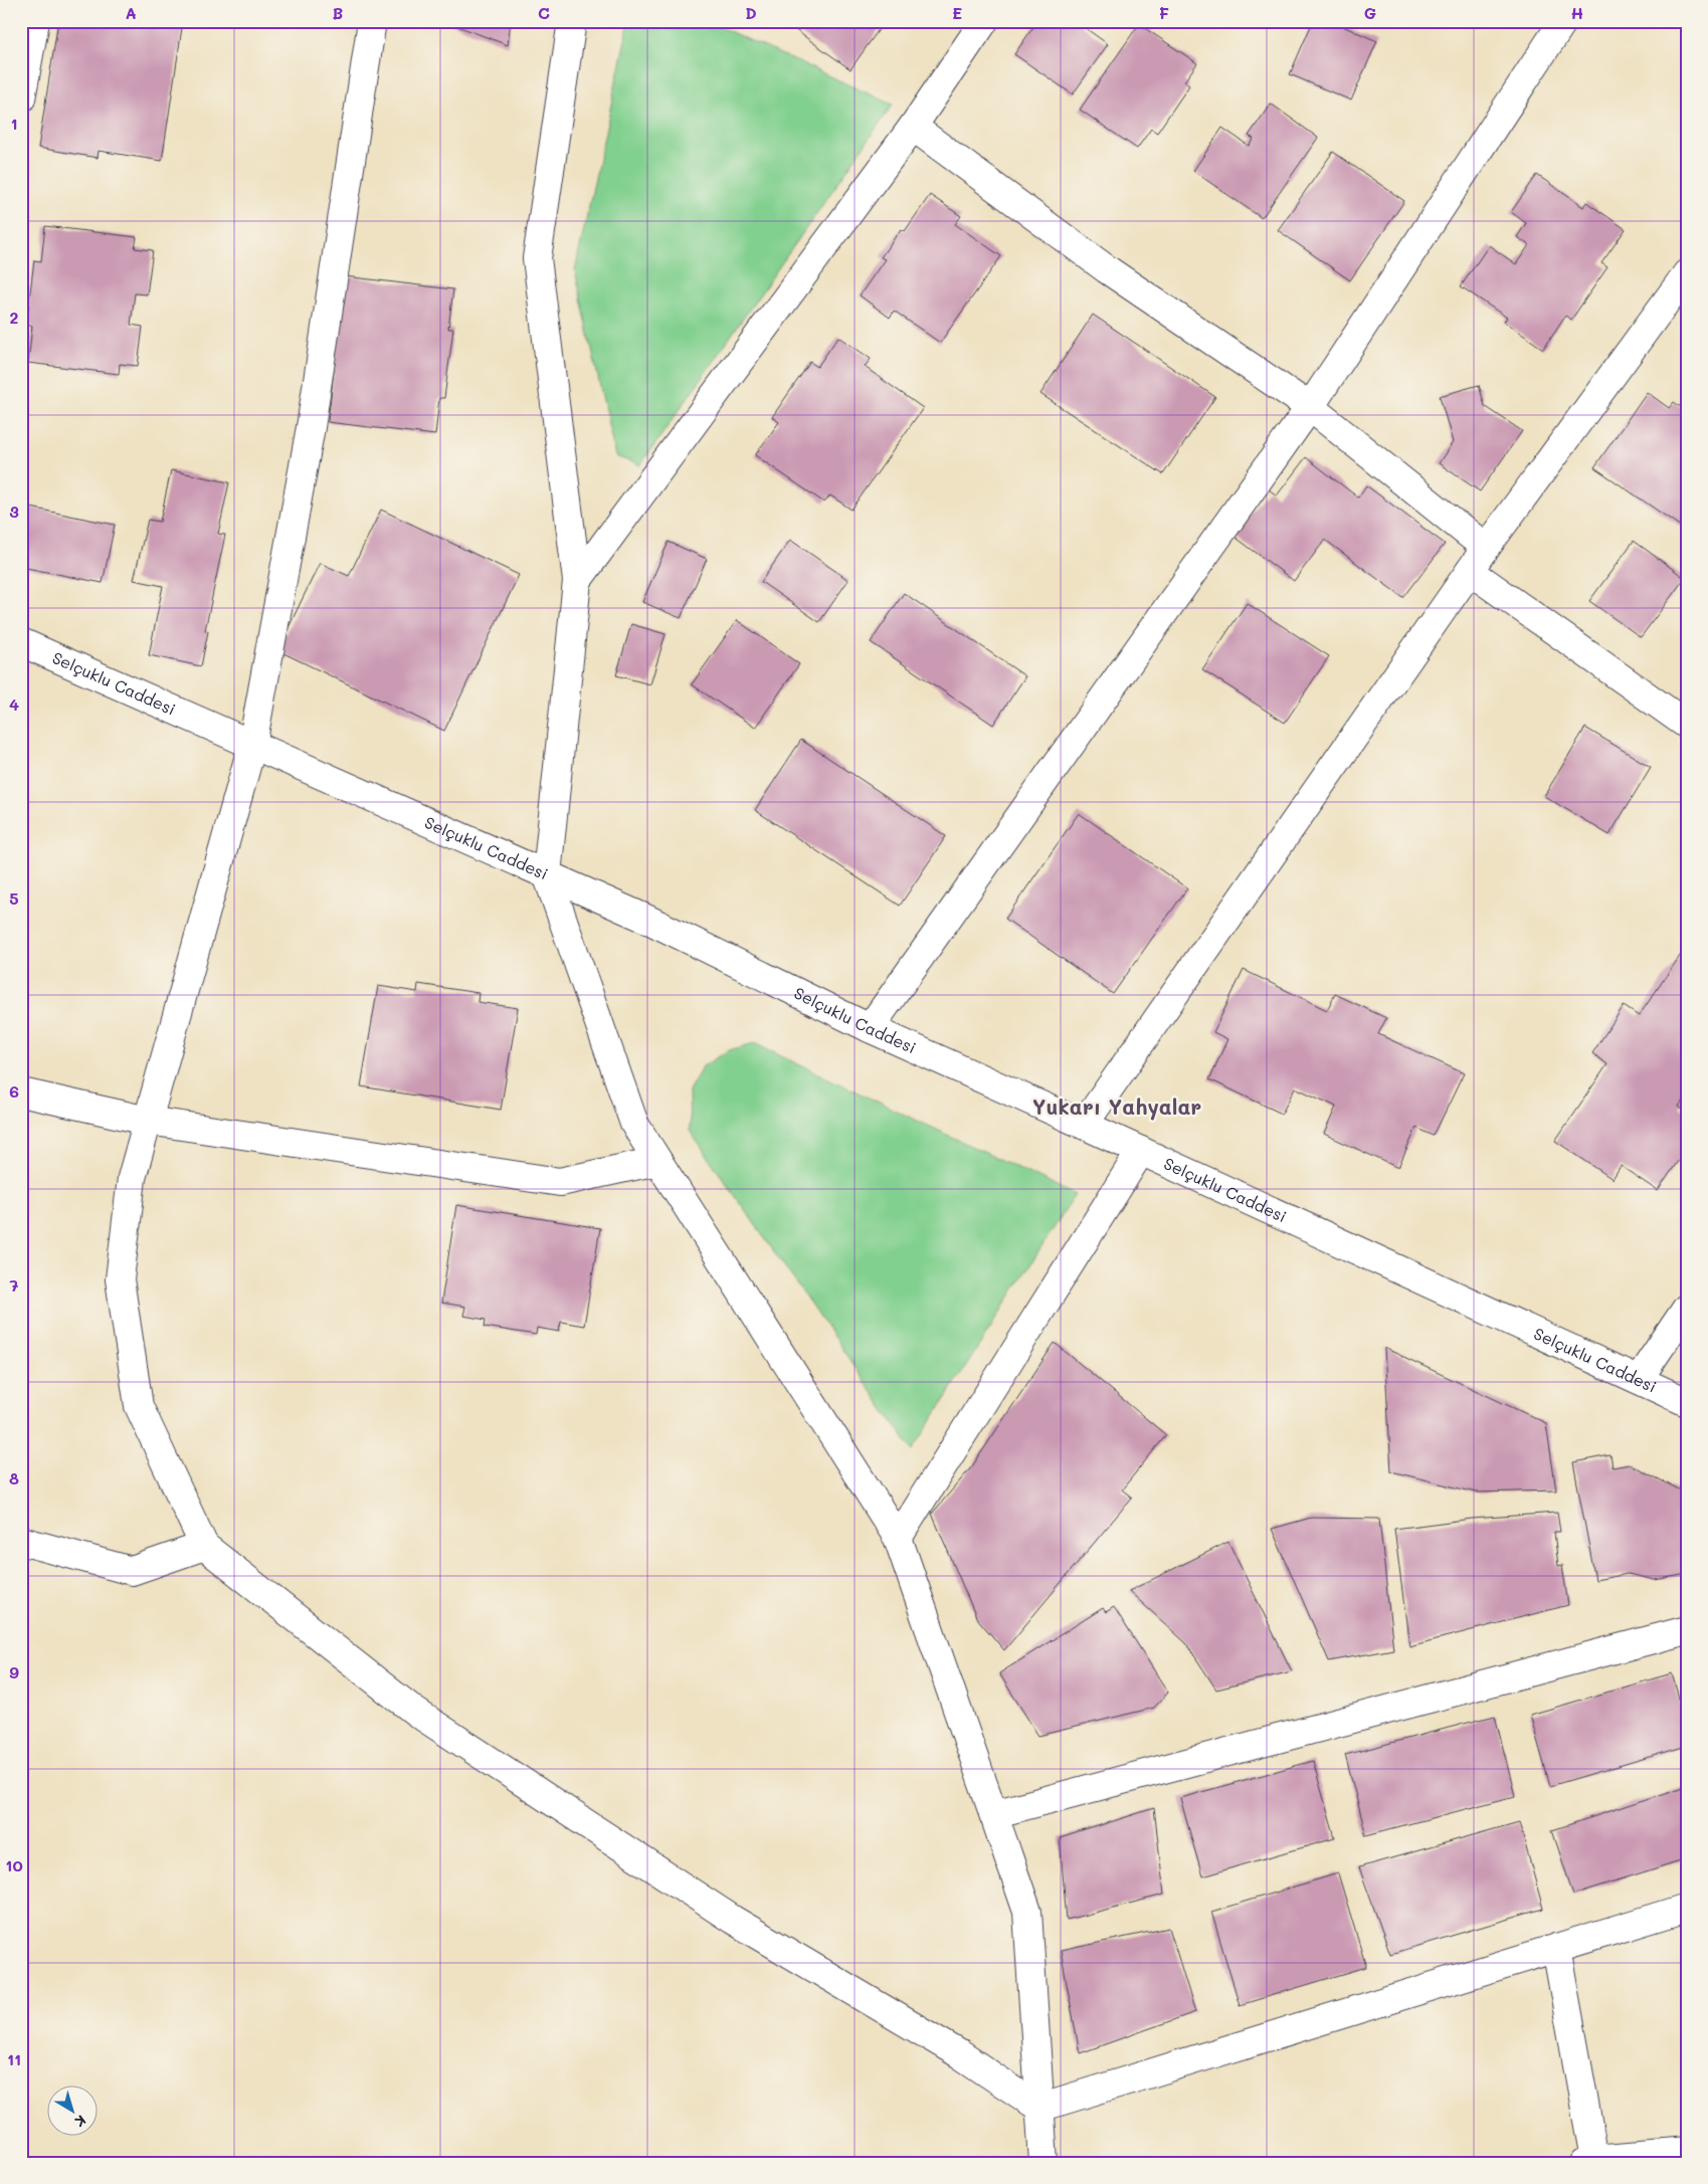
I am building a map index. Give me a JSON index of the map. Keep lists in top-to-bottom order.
{
  "streets": {
    "street": ["Selçuklu Caddesi"]
  },
  "districts": ["Yukarı Yahyalar"],
  "north": "bottom right",
  "grid": {
    "columns": [
      "A",
      "B",
      "C",
      "D",
      "E",
      "F",
      "G",
      "H"
    ],
    "rows": [
      "1",
      "2",
      "3",
      "4",
      "5",
      "6",
      "7",
      "8",
      "9",
      "10",
      "11"
    ]
  }
}
